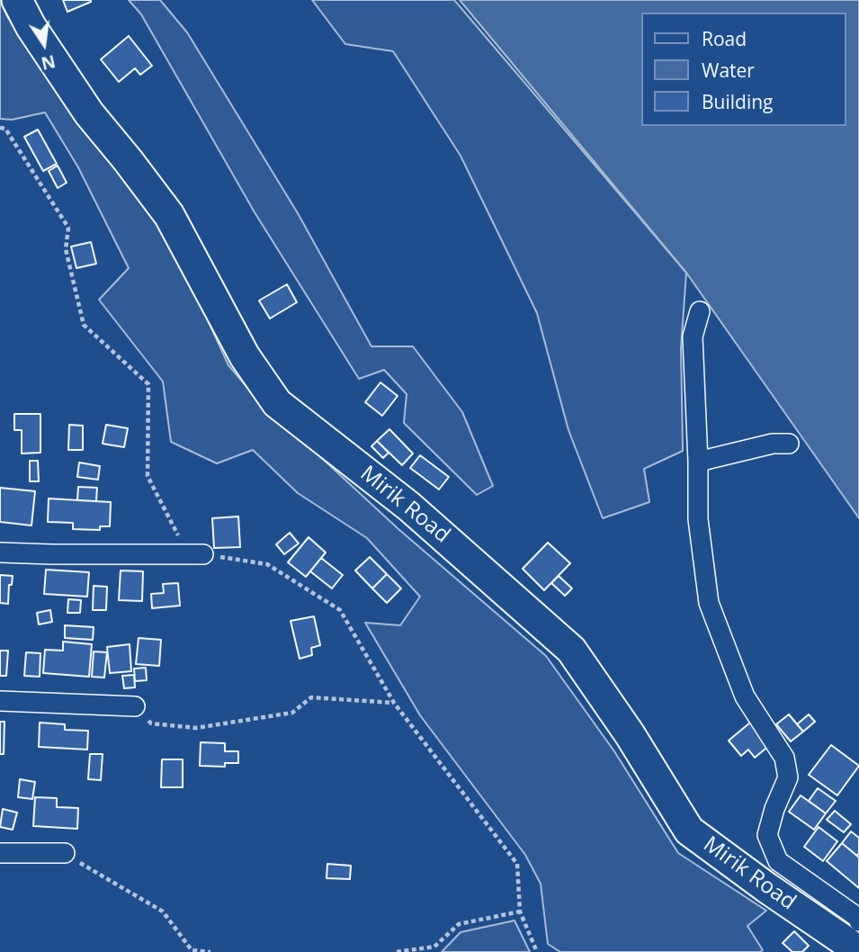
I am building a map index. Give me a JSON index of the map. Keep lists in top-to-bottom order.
{
  "streets": {
    "main road": ["Mirik Road"]
  },
  "legend": ["Road", "Water", "Building"],
  "north": "bottom"
}
